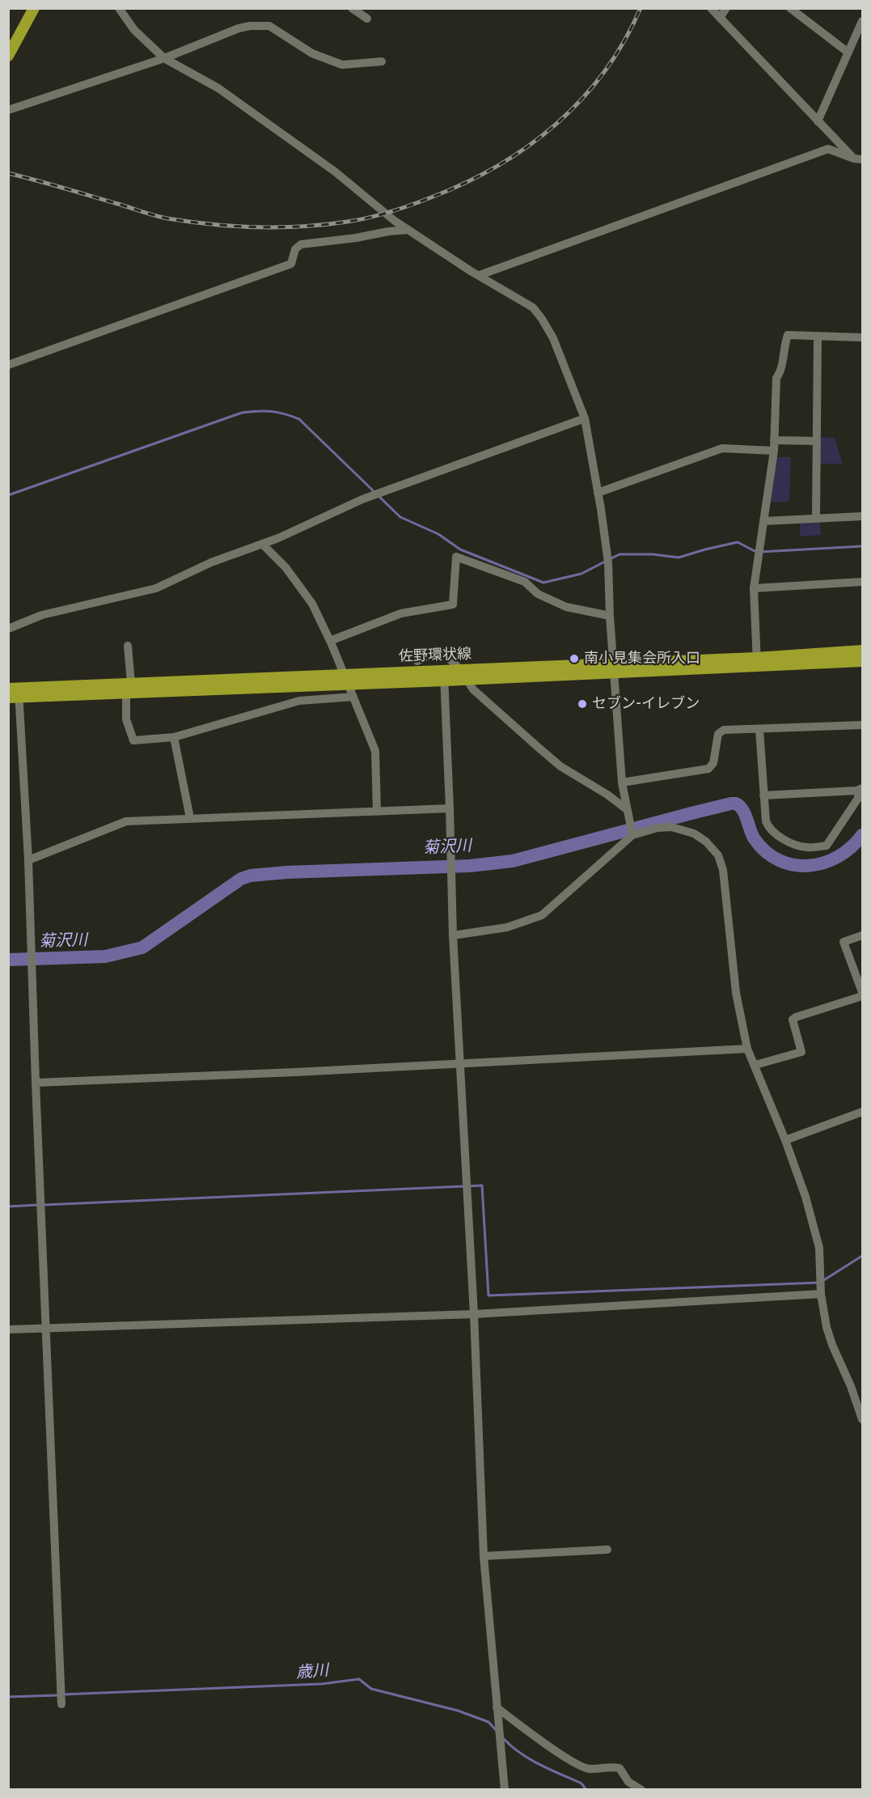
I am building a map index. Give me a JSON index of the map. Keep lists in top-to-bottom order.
{
  "streets": {
    "main road": ["佐野環状線"]
  },
  "water": ["菊沢川", "歳川"],
  "places": ["南小見集会所入口", "セブン-イレブン"]
}
